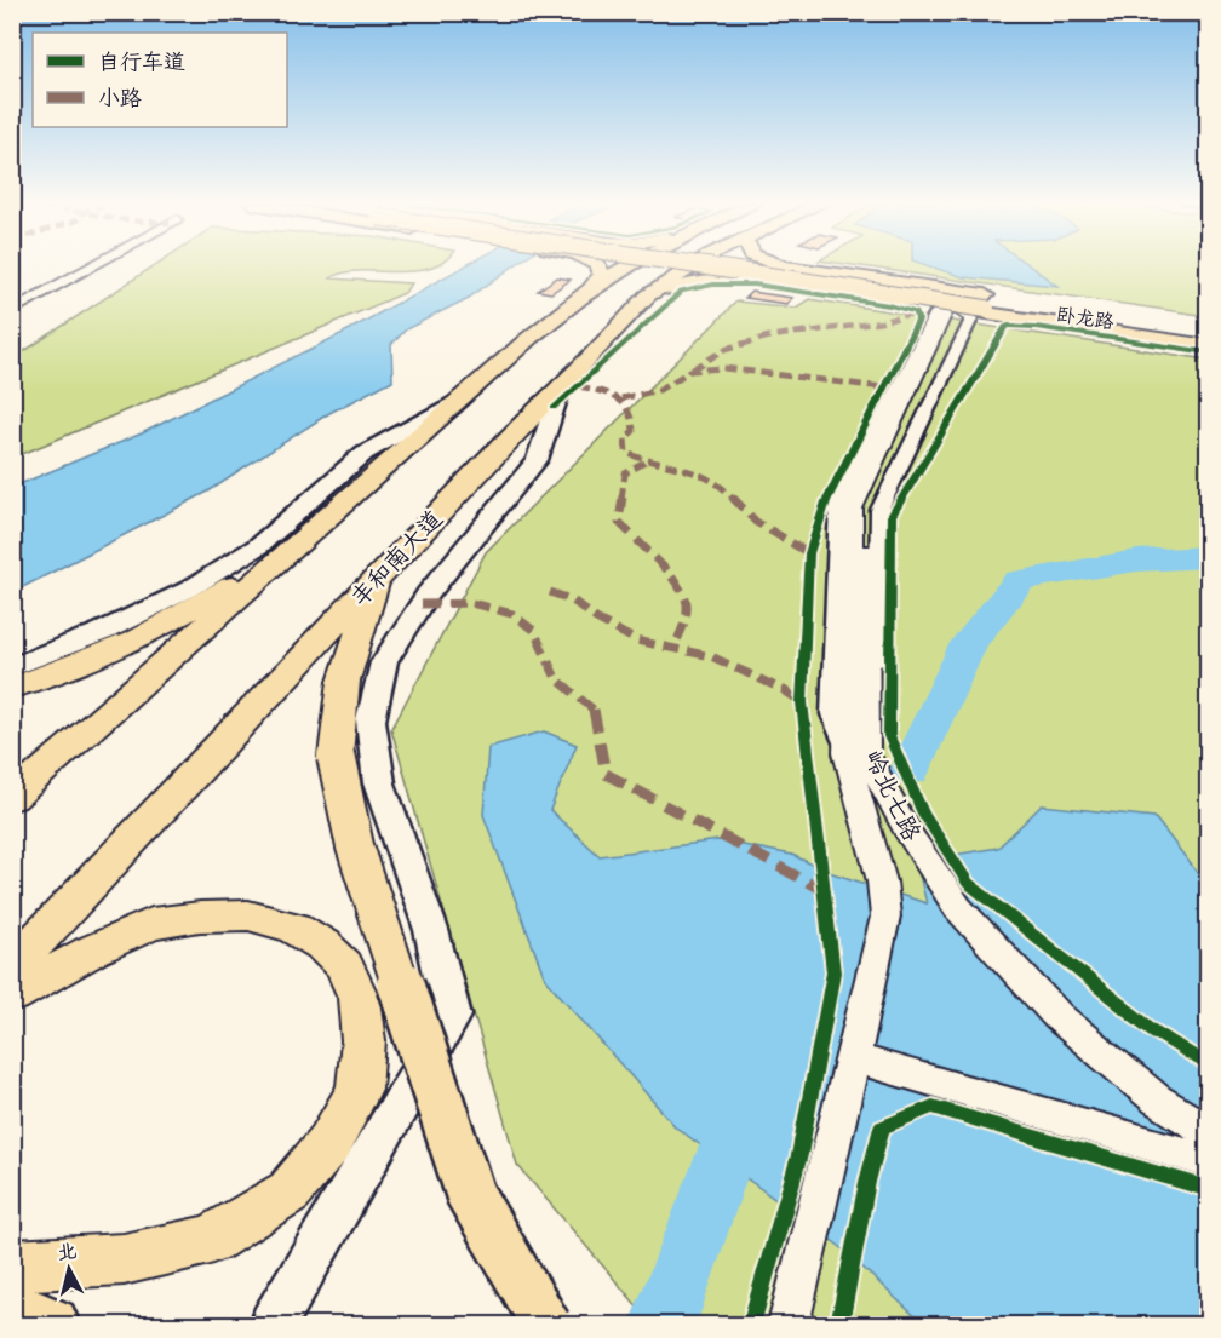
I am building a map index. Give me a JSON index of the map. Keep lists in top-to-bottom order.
{
  "streets": {
    "main road": ["卧龙路", "丰和南大道"],
    "street": ["岭北七路"]
  },
  "crossings": [
    ["卧龙路", "丰和南大道"],
    ["卧龙路", "岭北七路"]
  ],
  "legend": ["自行车道", "小路"],
  "north": "top"
}
